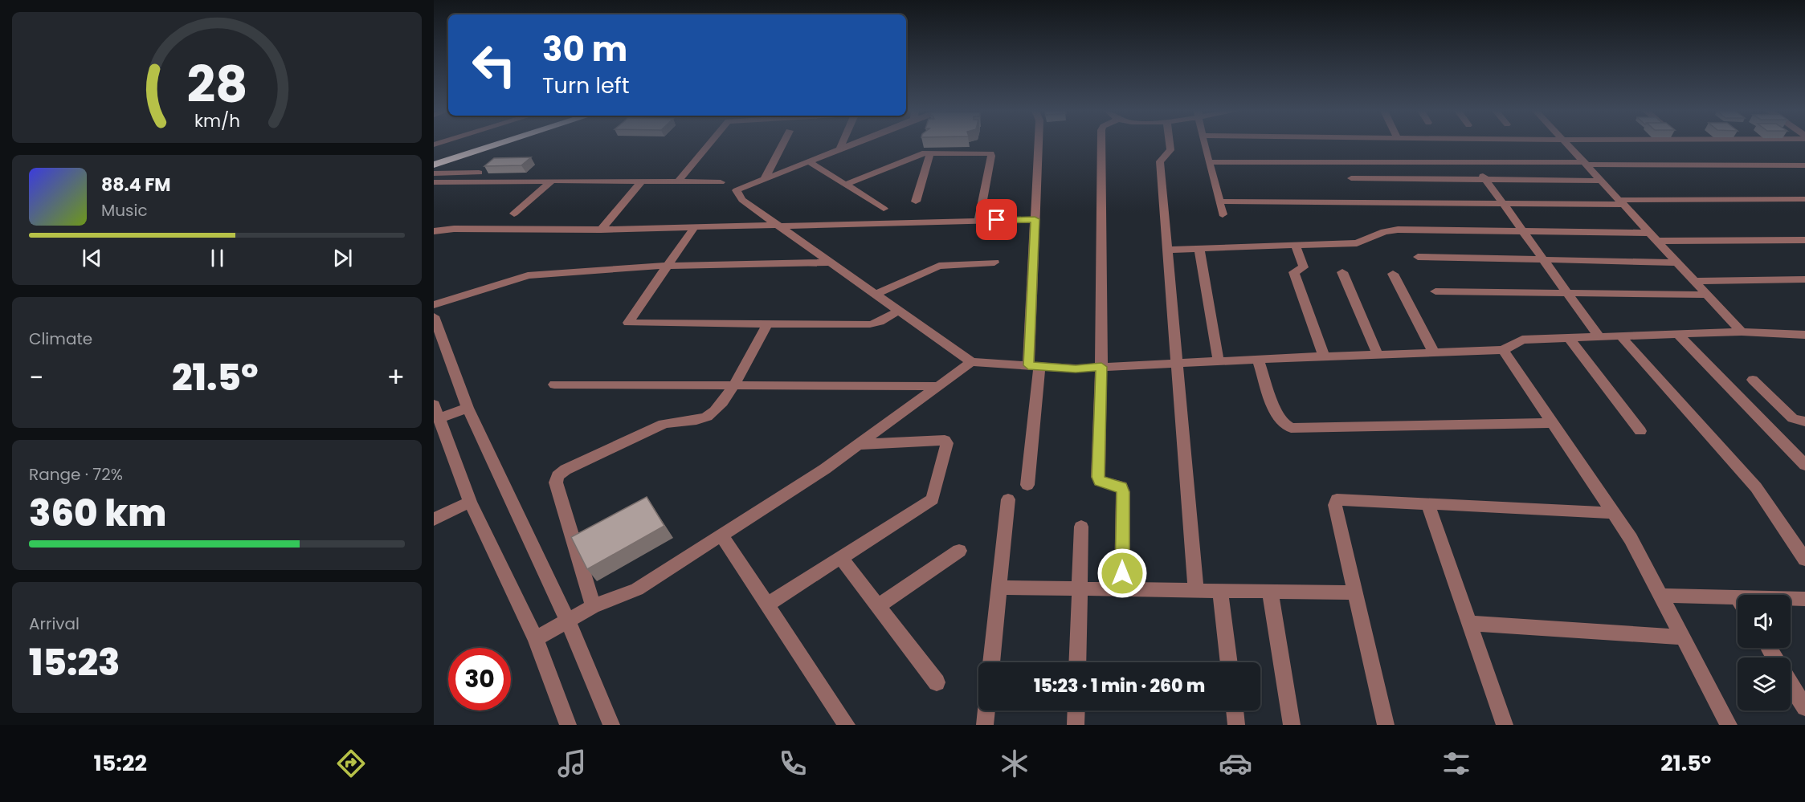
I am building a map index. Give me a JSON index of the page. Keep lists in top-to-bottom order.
{
  "page": {
    "turn": ["30 m", "Turn left"],
    "song": ["88.4 FM", "Music"],
    "tile": [
      "Climate",
      ["Range · 72%", "360 km"],
      ["Arrival", "15:23"]
    ],
    "heat": ["−", "21.5°", "+"],
    "limit": "30",
    "trip": "15:23 · 1 min · 260 m",
    "tabs": ["15:22", "21.5°"],
    "gauge": ["28", "km/h"]
  }
}
